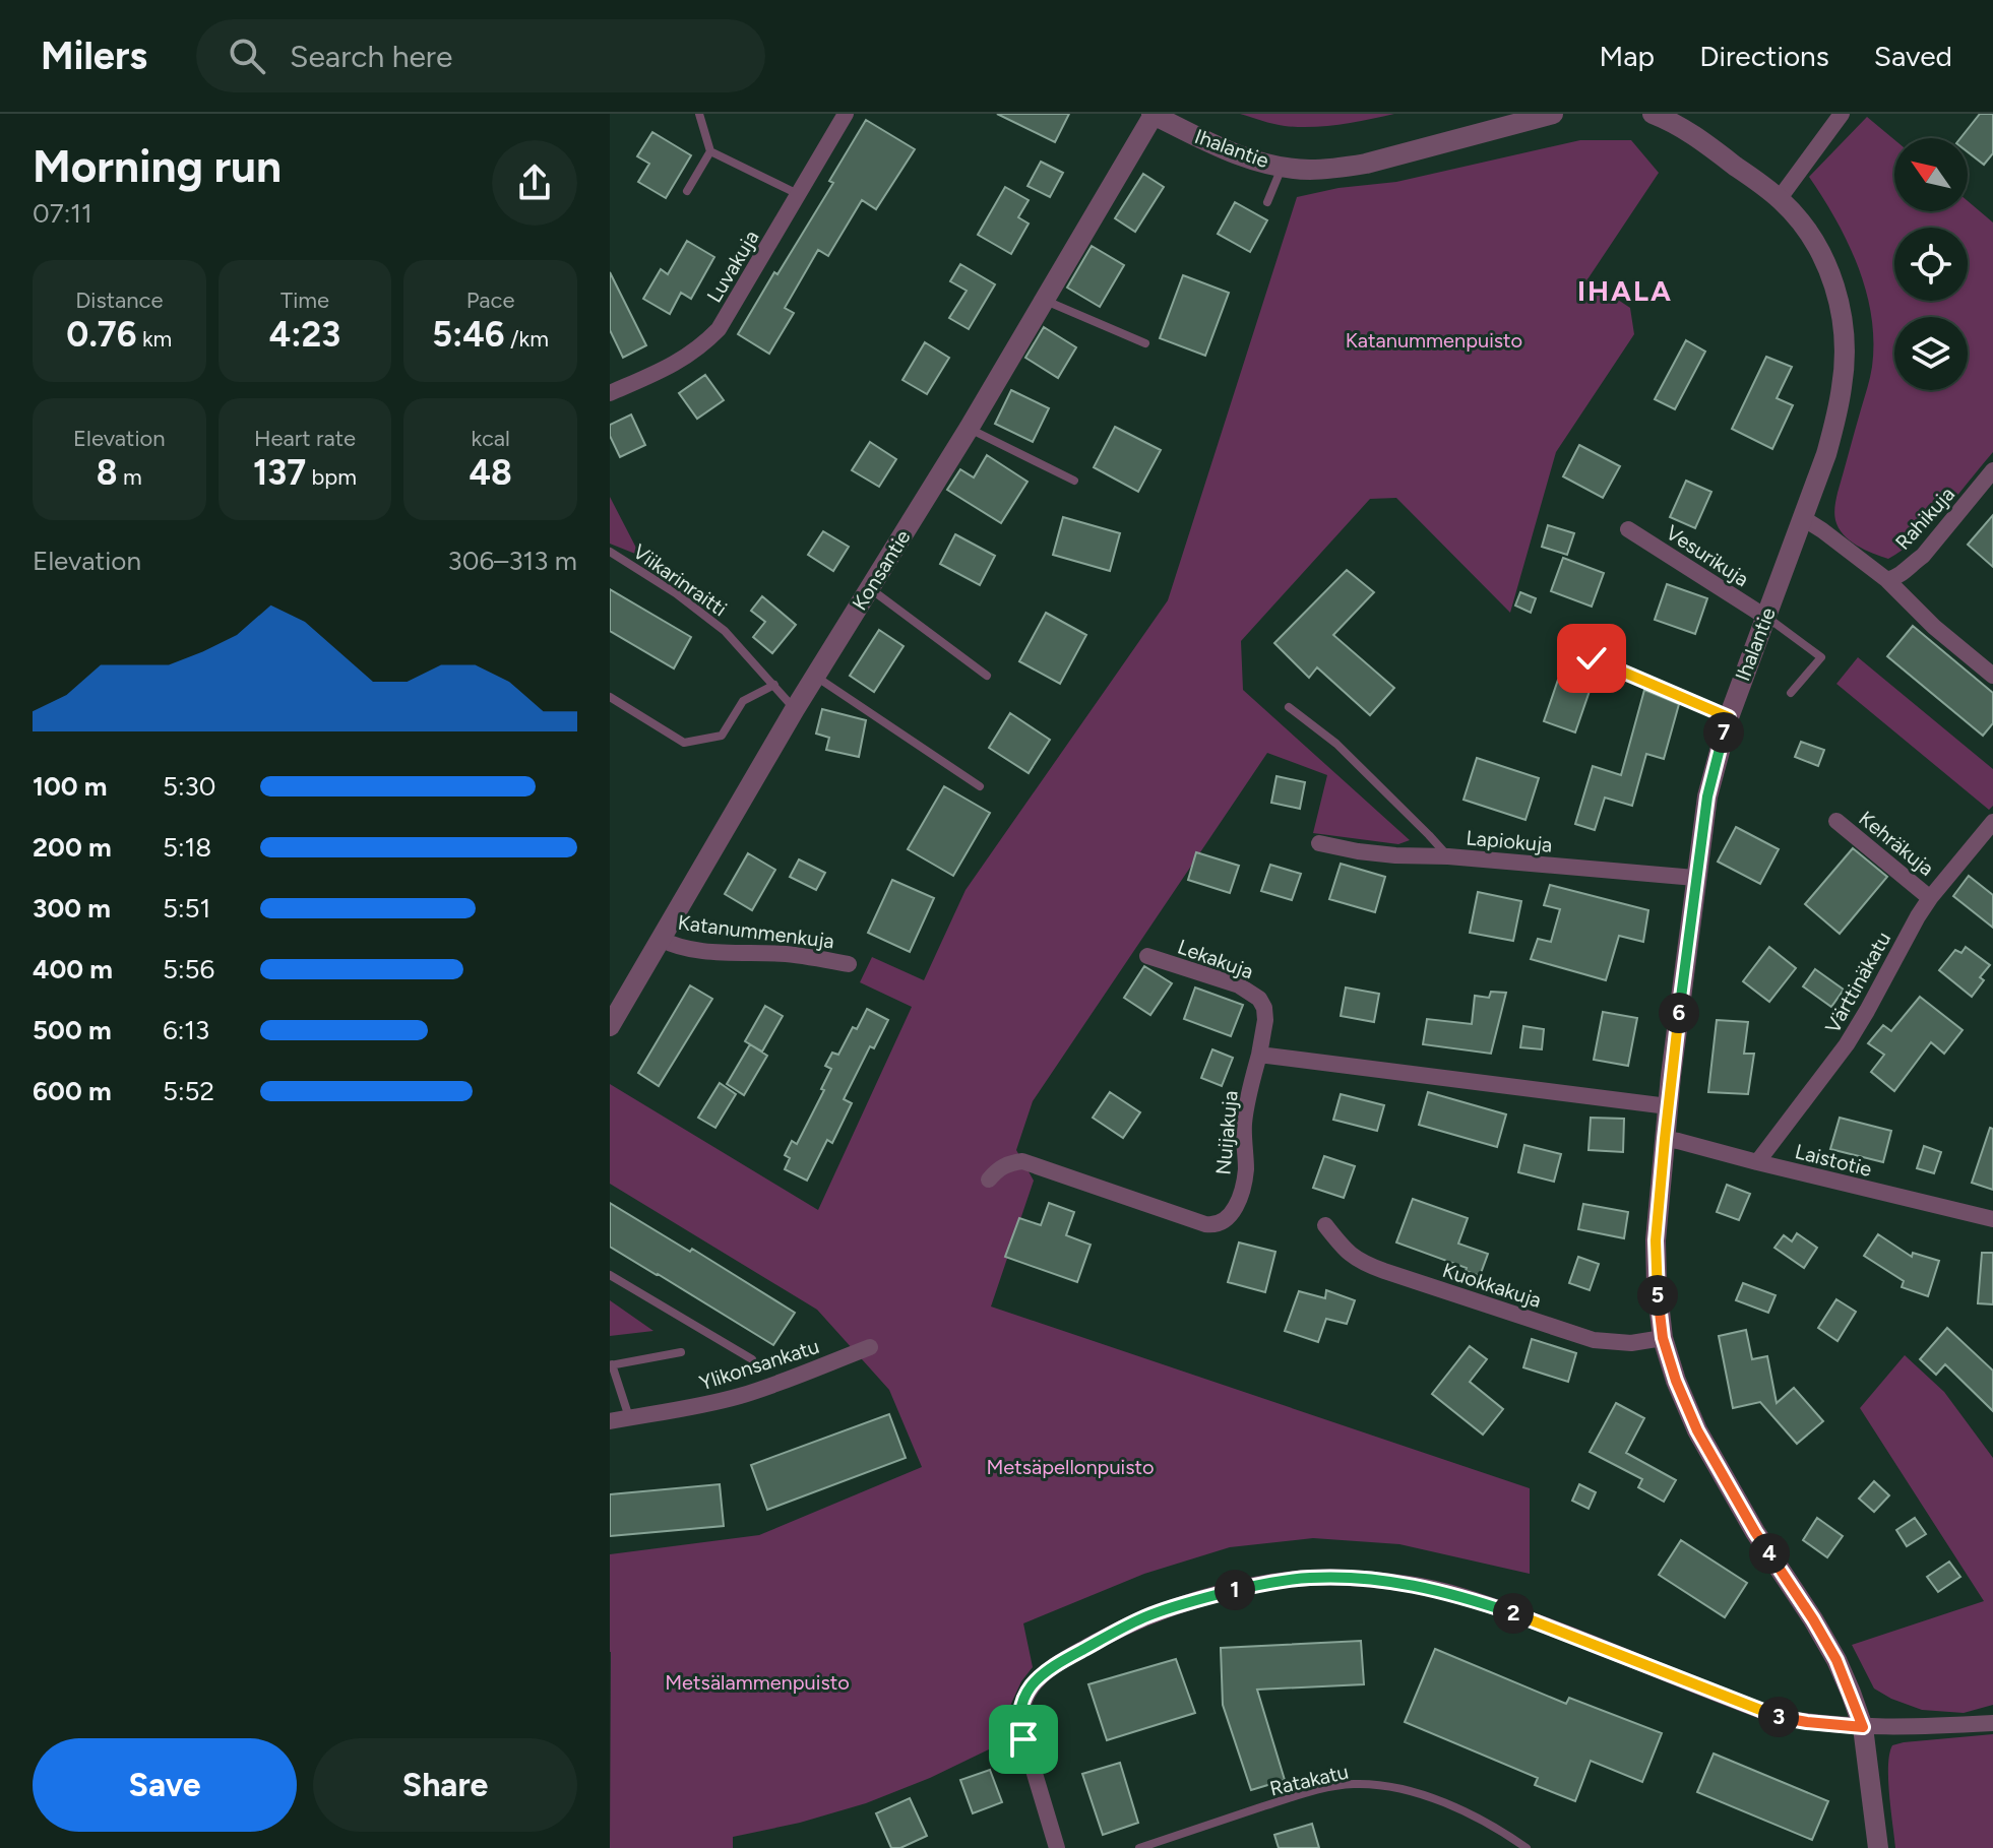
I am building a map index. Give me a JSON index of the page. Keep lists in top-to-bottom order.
{
  "streets": {
    "street": [
      "Ihalantie",
      "Luvakuja",
      "Rahikuja",
      "Vesurikuja",
      "Konsantie",
      "Lapiokuja",
      "Kehräkuja",
      "Katanummenkuja",
      "Lekakuja",
      "Värttinäkatu",
      "Nuijakuja",
      "Laistotie",
      "Kuokkakuja",
      "Ylikonsankatu"
    ],
    "lane": ["Viikarinraitti", "Ratakatu"]
  },
  "crossings": [
    ["Ihalantie", "Vesurikuja"],
    ["Ihalantie", "Konsantie"],
    ["Ihalantie", "Lapiokuja"],
    ["Ihalantie", "Laistotie"],
    ["Ihalantie", "Kuokkakuja"],
    ["Konsantie", "Viikarinraitti"],
    ["Konsantie", "Katanummenkuja"],
    ["Kehräkuja", "Värttinäkatu"],
    ["Lekakuja", "Nuijakuja"],
    ["Värttinäkatu", "Laistotie"]
  ],
  "districts": ["IHALA"],
  "parks": ["Katanummenpuisto", "Metsäpellonpuisto", "Metsälammenpuisto"],
  "north": "top left",
  "page": {
    "header": "Milers",
    "search": "Search here",
    "nav": ["Map", "Directions", "Saved"],
    "heading": ["Morning run", "07:11"],
    "stats": [
      ["Distance", "0.76 km"],
      ["Time", "4:23"],
      ["Pace", "5:46 /km"],
      ["Elevation", "8 m"],
      ["Heart rate", "137 bpm"],
      ["kcal", "48"]
    ],
    "chart": ["Elevation", "306–313 m"],
    "pins": [
      "7",
      "6",
      "5",
      "4",
      "1",
      "2",
      "3"
    ],
    "list": [
      {
        "name": "100 m",
        "note": "5:30"
      },
      {
        "name": "200 m",
        "note": "5:18"
      },
      {
        "name": "300 m",
        "note": "5:51"
      },
      {
        "name": "400 m",
        "note": "5:56"
      },
      {
        "name": "500 m",
        "note": "6:13"
      },
      {
        "name": "600 m",
        "note": "5:52"
      }
    ],
    "buttons": ["Save", "Share"]
  }
}
